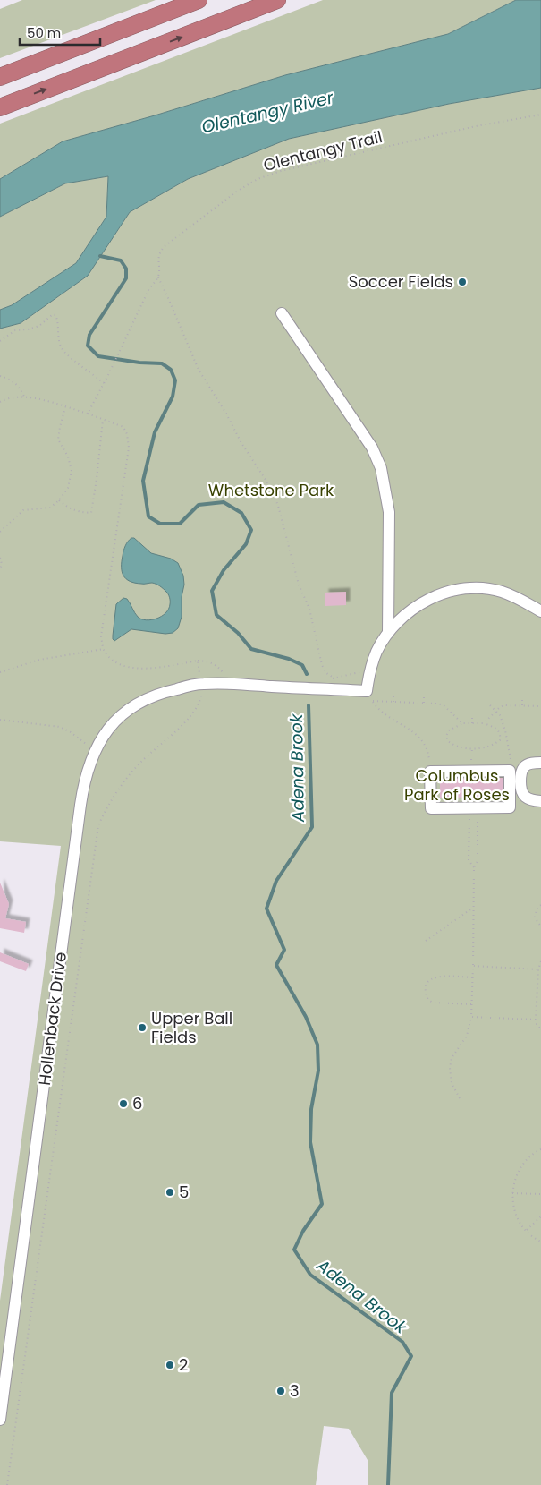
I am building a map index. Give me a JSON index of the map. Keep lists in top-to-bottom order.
{
  "streets": {
    "street": ["Hollenback Drive"],
    "path": ["Olentangy Trail"]
  },
  "water": ["Olentangy River", "Adena Brook"],
  "parks": ["Whetstone Park", "Columbus Park of Roses"],
  "places": [
    "Soccer Fields",
    "Upper Ball Fields",
    "6",
    "5",
    "2",
    "3"
  ],
  "scale_bar": "50 m"
}
